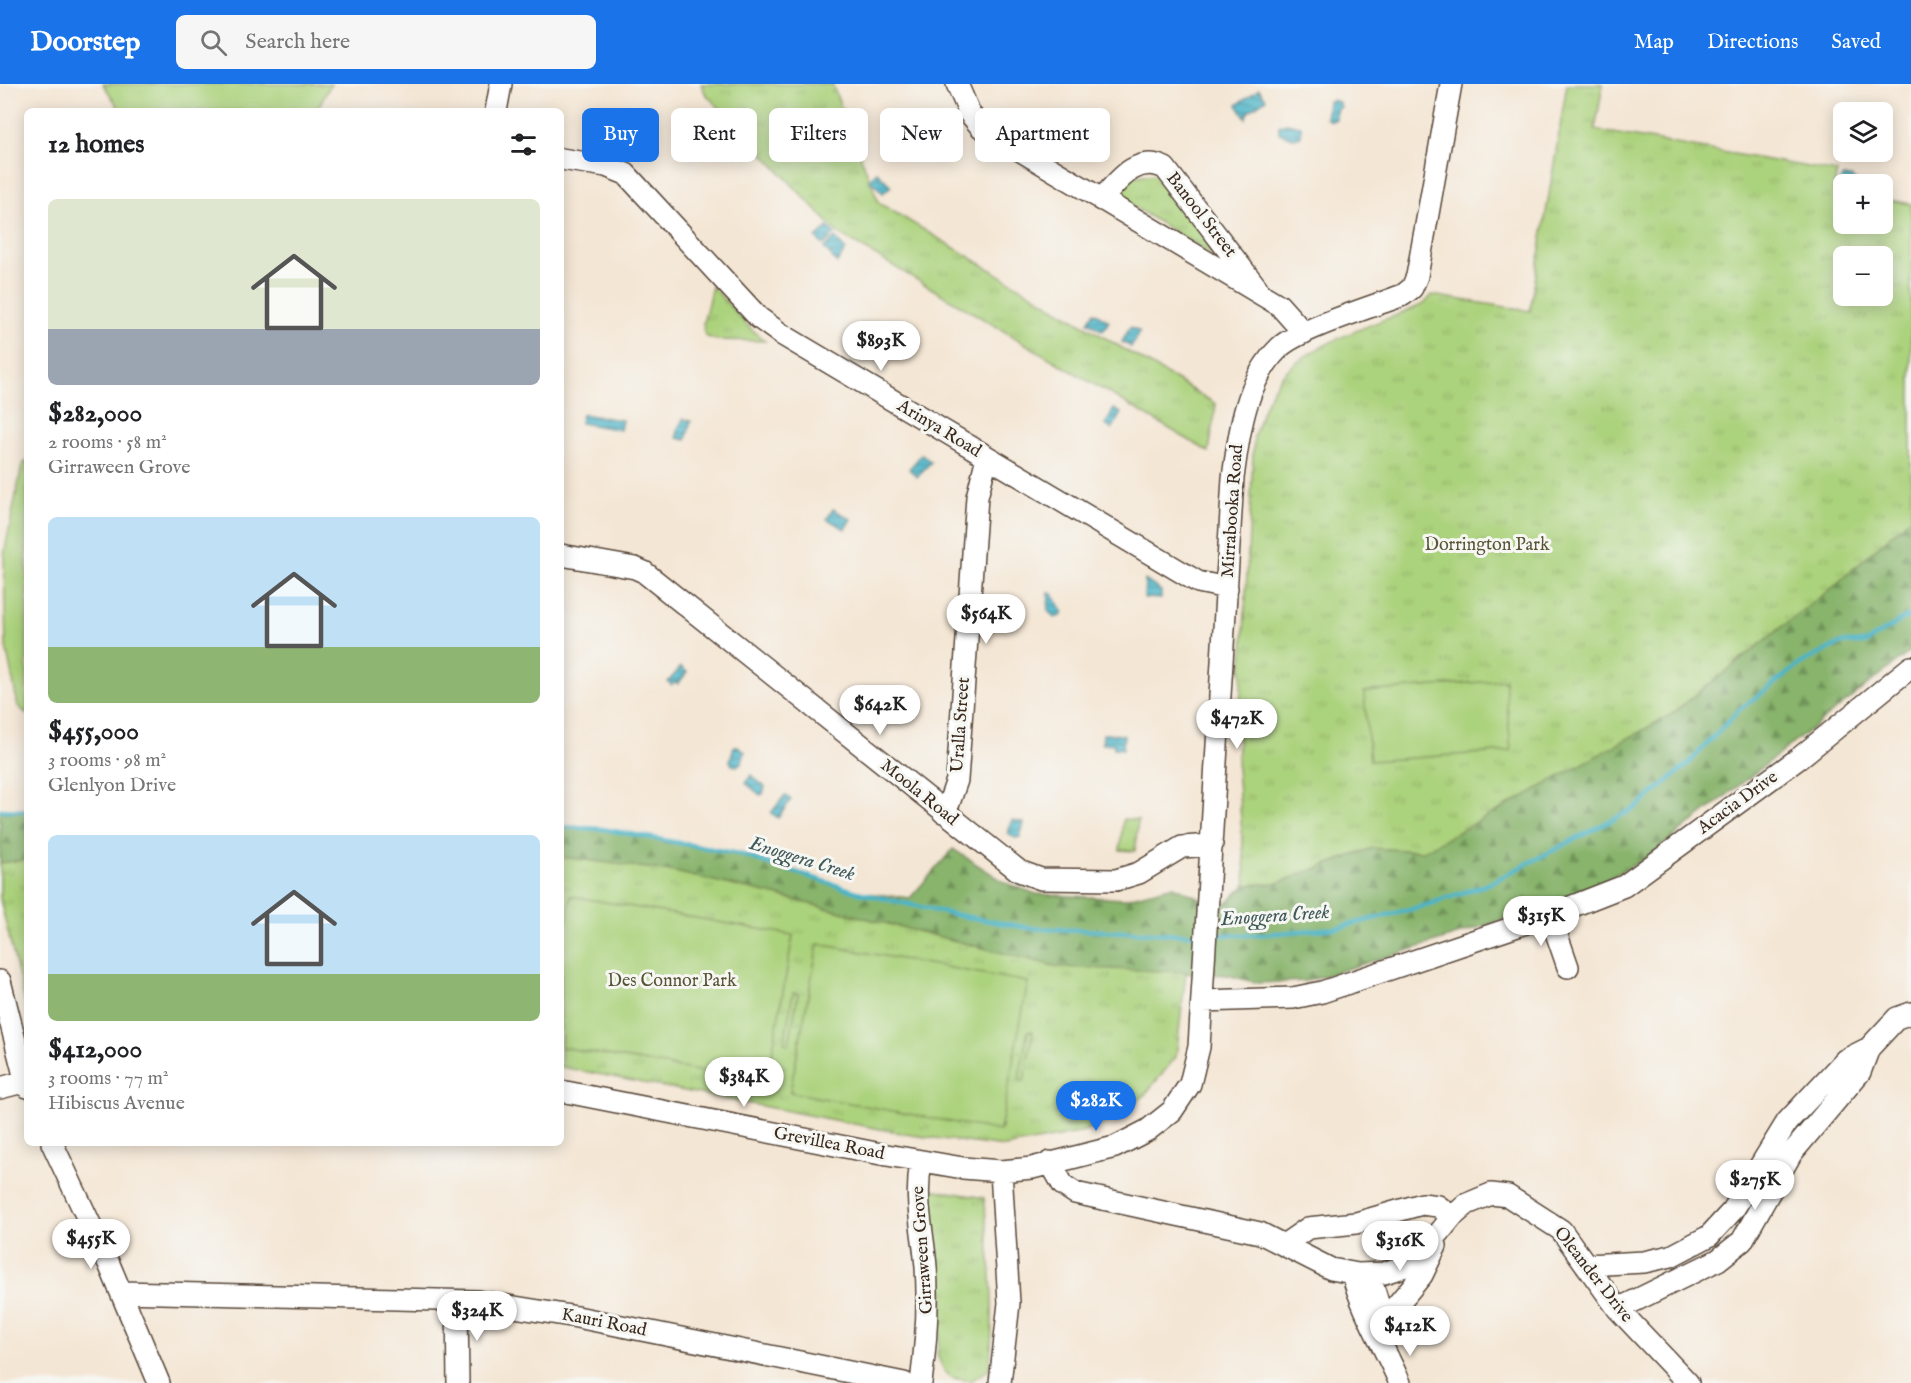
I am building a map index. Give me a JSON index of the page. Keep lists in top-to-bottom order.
{
  "streets": {
    "street": [
      "Banool Street",
      "Arinya Road",
      "Mirrabooka Road",
      "Uralla Street",
      "Moola Road",
      "Acacia Drive",
      "Grevillea Road",
      "Girraween Grove",
      "Oleander Drive",
      "Kauri Road"
    ]
  },
  "crossings": [
    ["Banool Street", "Mirrabooka Road"],
    ["Arinya Road", "Mirrabooka Road"],
    ["Arinya Road", "Uralla Street"],
    ["Mirrabooka Road", "Moola Road"],
    ["Mirrabooka Road", "Acacia Drive"],
    ["Mirrabooka Road", "Girraween Grove"],
    ["Uralla Street", "Moola Road"],
    ["Acacia Drive", "Girraween Grove"],
    ["Grevillea Road", "Girraween Grove"],
    ["Girraween Grove", "Oleander Drive"]
  ],
  "water": ["Enoggera Creek"],
  "parks": ["Dorrington Park", "Des Connor Park"],
  "page": {
    "header": "Doorstep",
    "search": "Search here",
    "nav": ["Map", "Directions", "Saved"],
    "map_buttons": ["+", "−"],
    "chip": [
      "Buy",
      "Rent",
      "Filters",
      "New",
      "Apartment"
    ],
    "heading": "12 homes",
    "list": [
      {
        "name": "$282,000",
        "note": "2 rooms · 58 m² · Girraween Grove"
      },
      {
        "name": "$455,000",
        "note": "3 rooms · 98 m² · Glenlyon Drive"
      },
      {
        "name": "$412,000",
        "note": "3 rooms · 77 m² · Hibiscus Avenue"
      }
    ],
    "price": [
      "$893K",
      "$564K",
      "$642K",
      "$472K",
      "$315K",
      "$384K",
      "$282K",
      "$275K",
      "$455K",
      "$316K",
      "$324K",
      "$412K"
    ]
  }
}
